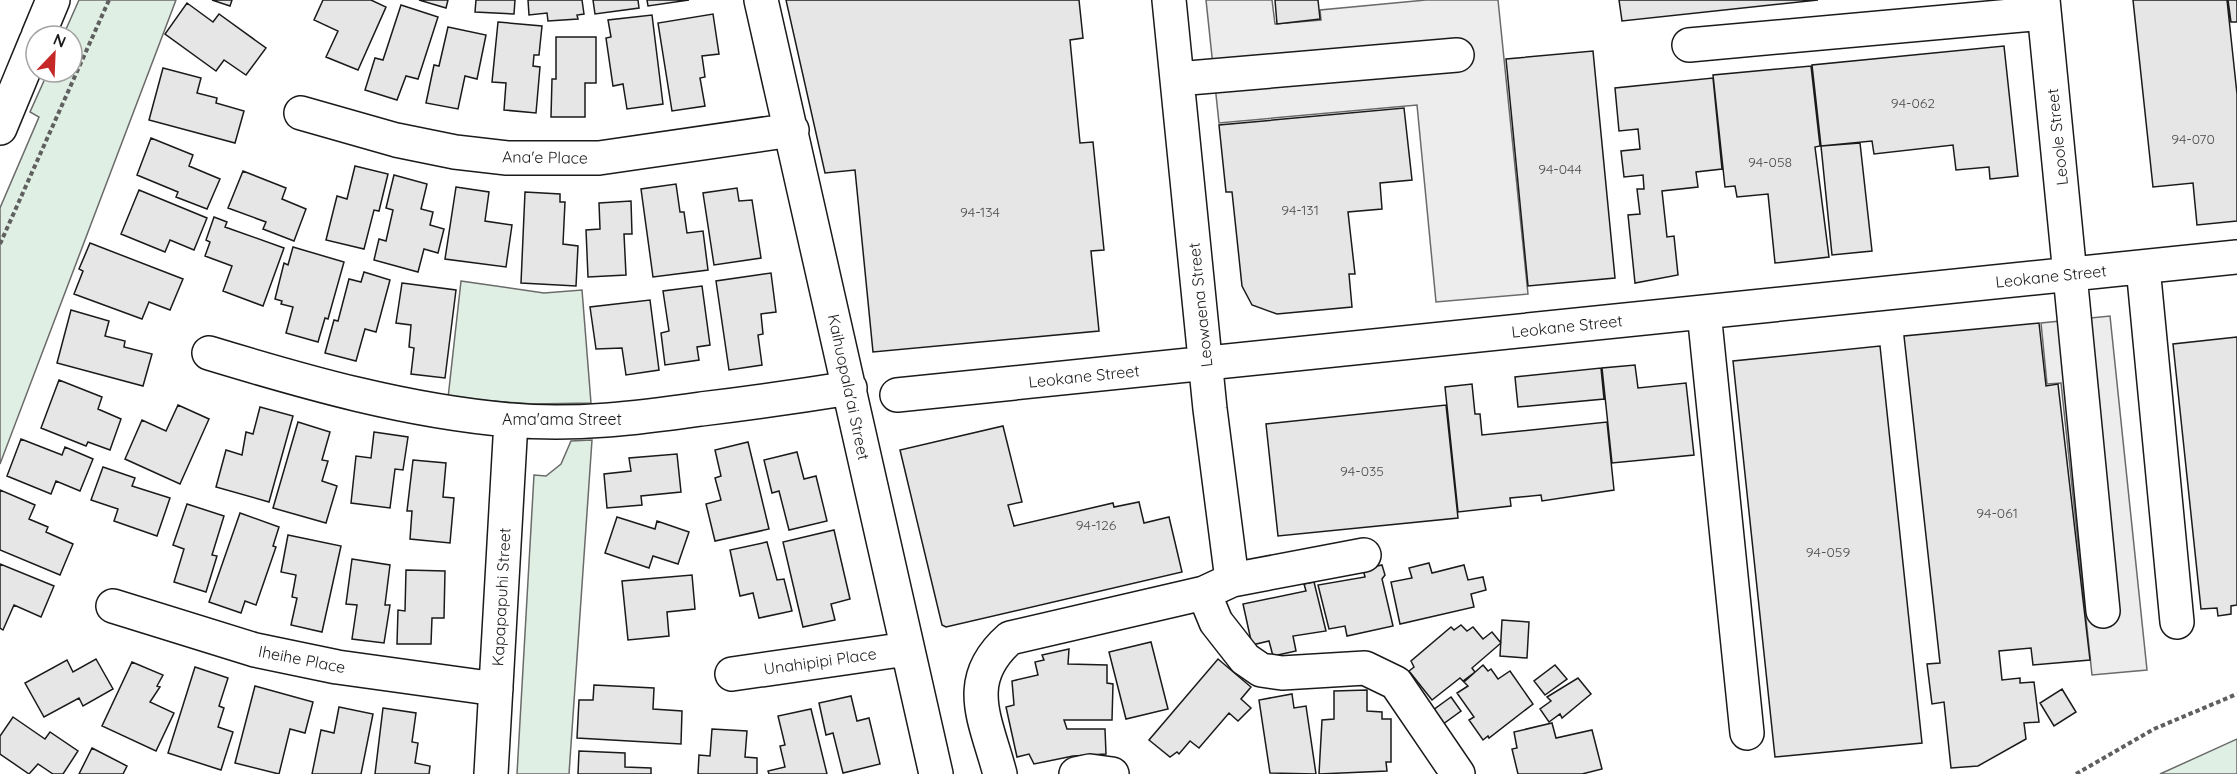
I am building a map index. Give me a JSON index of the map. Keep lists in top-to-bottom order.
{
  "streets": {
    "main road": [
      "Leoole Street",
      "Ana'e Place",
      "Leokane Street",
      "Leowaena Street",
      "Kaihuopala'ai Street",
      "Ama'ama Street",
      "Kapapapuhi Street",
      "Iheihe Place",
      "Unahipipi Place"
    ]
  },
  "crossings": [
    ["Leoole Street", "Leokane Street"],
    ["Ana'e Place", "Kaihuopala'ai Street"],
    ["Leokane Street", "Leowaena Street"],
    ["Kaihuopala'ai Street", "Ama'ama Street"],
    ["Kaihuopala'ai Street", "Unahipipi Place"],
    ["Ama'ama Street", "Kapapapuhi Street"],
    ["Kapapapuhi Street", "Iheihe Place"]
  ],
  "house_numbers": [
    "94-062",
    "94-070",
    "94-058",
    "94-044",
    "94-131",
    "94-134",
    "94-035",
    "94-061",
    "94-126",
    "94-059"
  ],
  "north": "top right"
}
